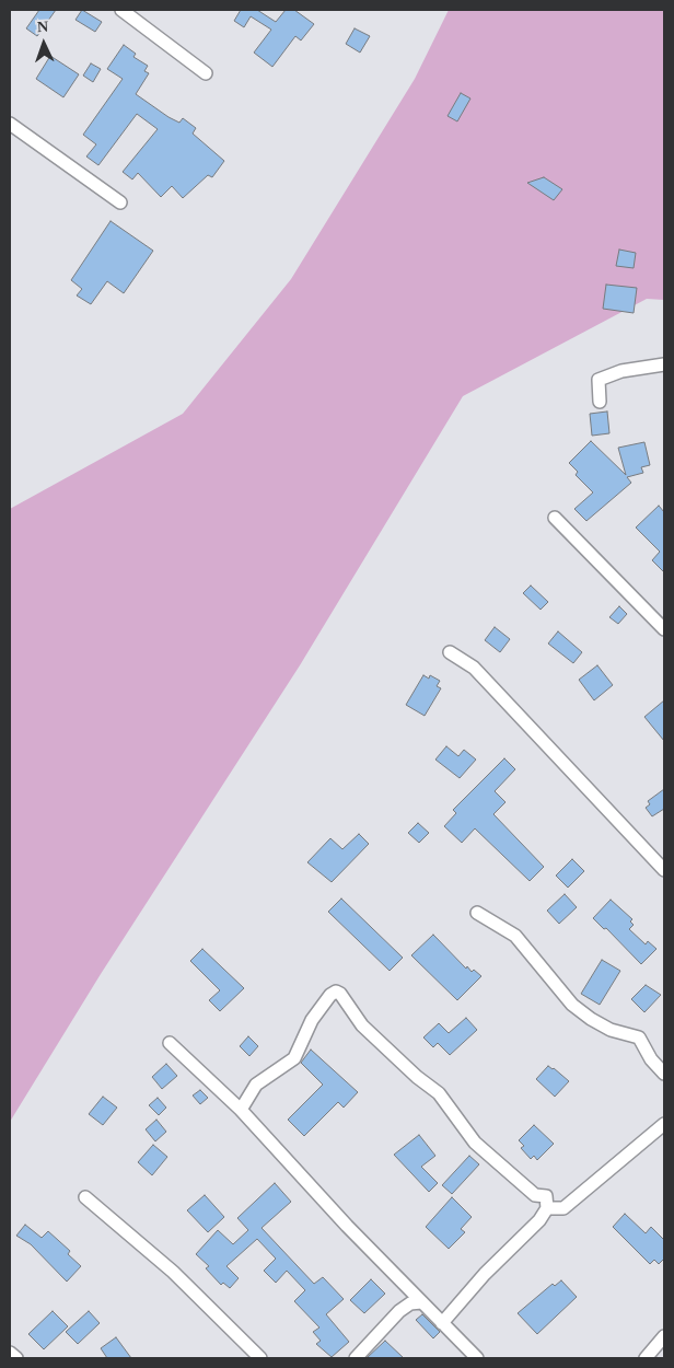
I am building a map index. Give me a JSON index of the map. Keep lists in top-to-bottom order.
{
  "north": "top"
}
